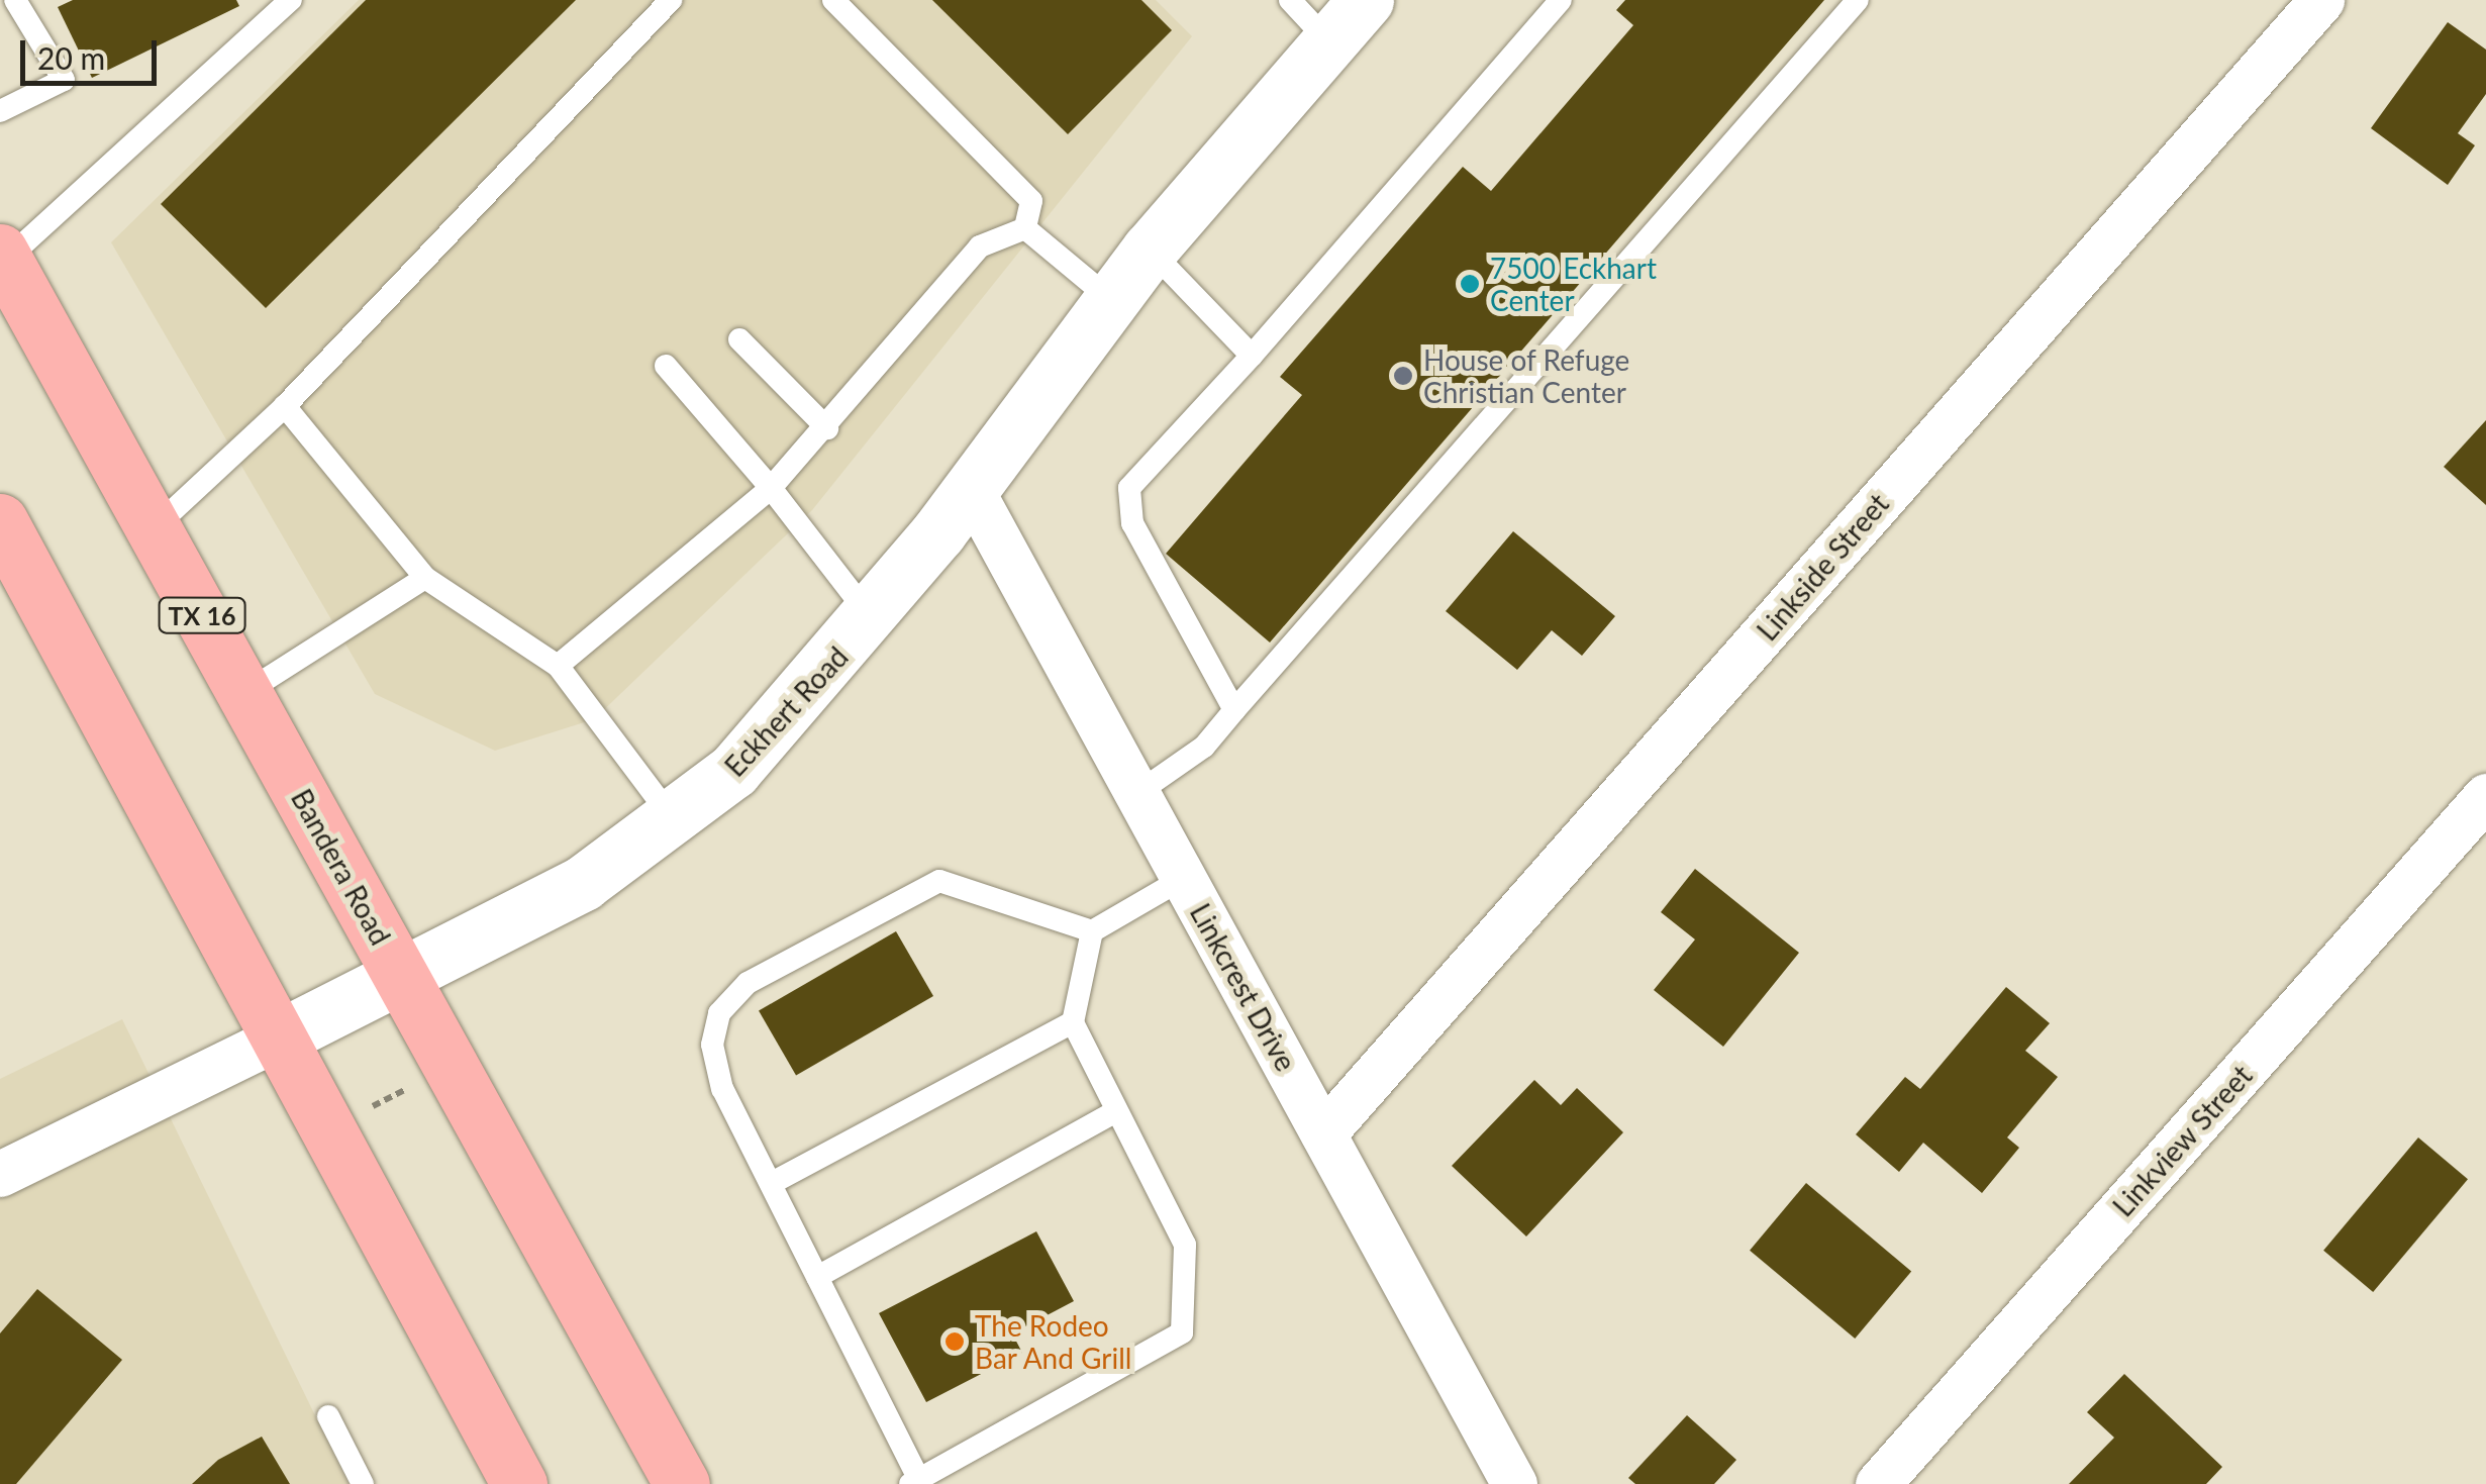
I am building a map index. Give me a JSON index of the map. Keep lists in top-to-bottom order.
{
  "streets": {
    "main road": ["TX 16", "Eckhert Road", "Bandera Road"],
    "street": ["Linkside Street", "Linkcrest Drive", "Linkview Street"]
  },
  "crossings": [
    ["Linkside Street", "Linkcrest Drive"],
    ["Eckhert Road", "Bandera Road"],
    ["Eckhert Road", "Linkcrest Drive"]
  ],
  "places": ["7500 Eckhart Center", "House of Refuge Christian Center", "The Rodeo Bar And Grill"],
  "scale_bar": "20 m"
}
